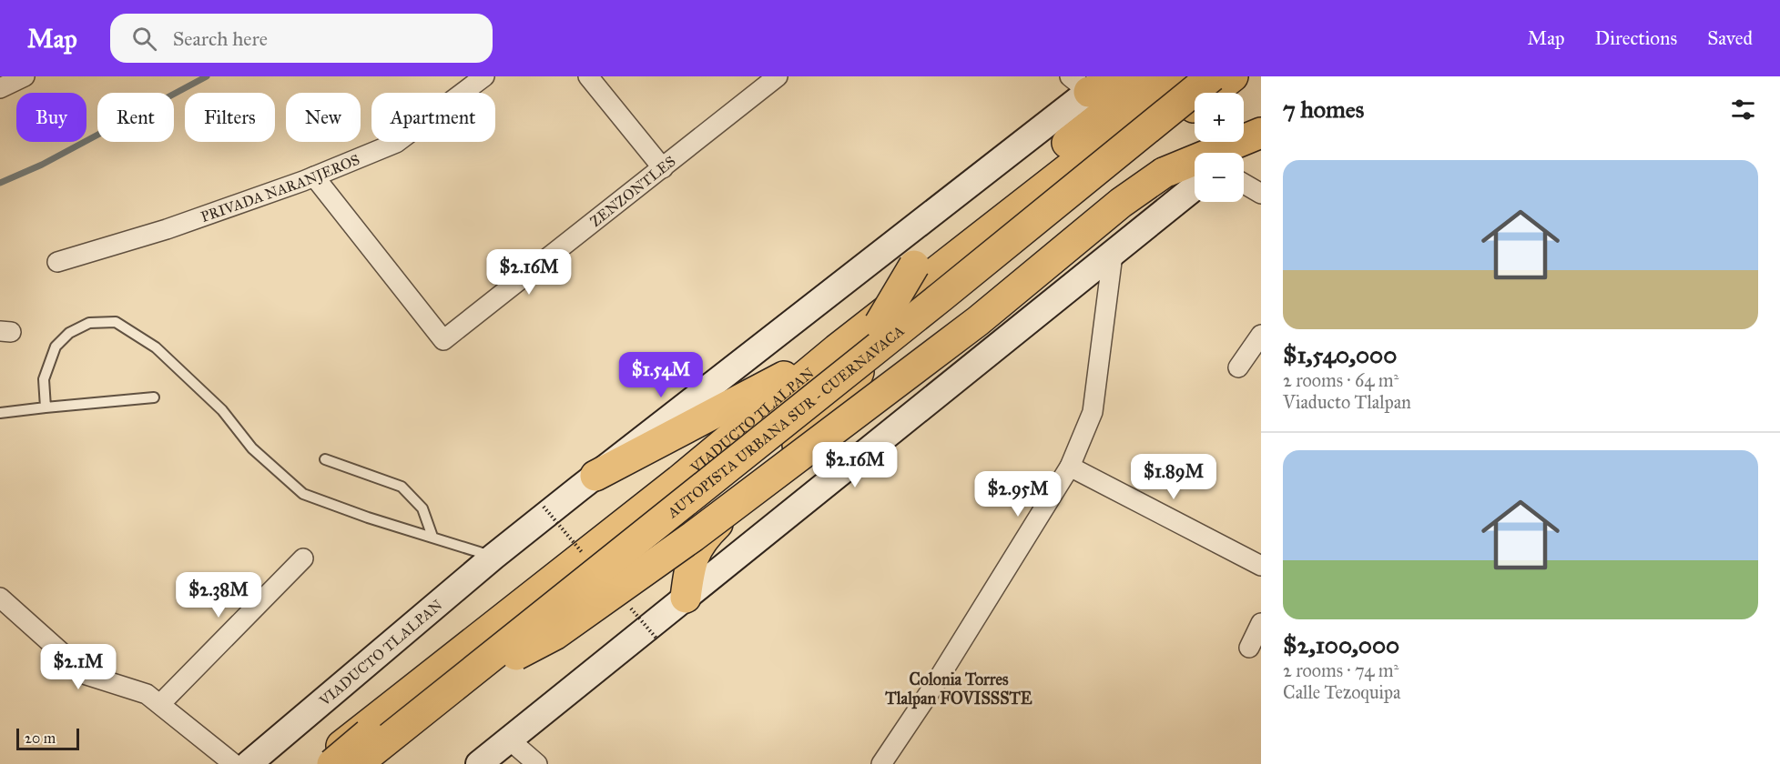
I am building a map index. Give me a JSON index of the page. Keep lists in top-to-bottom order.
{
  "streets": {
    "highway": ["VIADUCTO TLALPAN", "AUTOPISTA URBANA SUR - CUERNAVACA"],
    "street": ["PRIVADA NARANJEROS", "ZENZONTLES"]
  },
  "crossings": [
    ["PRIVADA NARANJEROS", "ZENZONTLES"]
  ],
  "districts": ["Colonia Torres Tlalpan FOVISSSTE"],
  "scale_bar": "20 m",
  "page": {
    "header": "Map",
    "search": "Search here",
    "nav": ["Map", "Directions", "Saved"],
    "heading": "7 homes",
    "map_buttons": ["+", "−"],
    "chip": [
      "Buy",
      "Rent",
      "Filters",
      "New",
      "Apartment"
    ],
    "list": [
      {
        "name": "$1,540,000",
        "note": "2 rooms · 64 m² · Viaducto Tlalpan"
      },
      {
        "name": "$2,100,000",
        "note": "2 rooms · 74 m² · Calle Tezoquipa"
      }
    ],
    "price": [
      "$2.16M",
      "$1.54M",
      "$2.16M",
      "$1.89M",
      "$2.95M",
      "$2.38M",
      "$2.1M"
    ],
    "scale": "20 m"
  }
}
